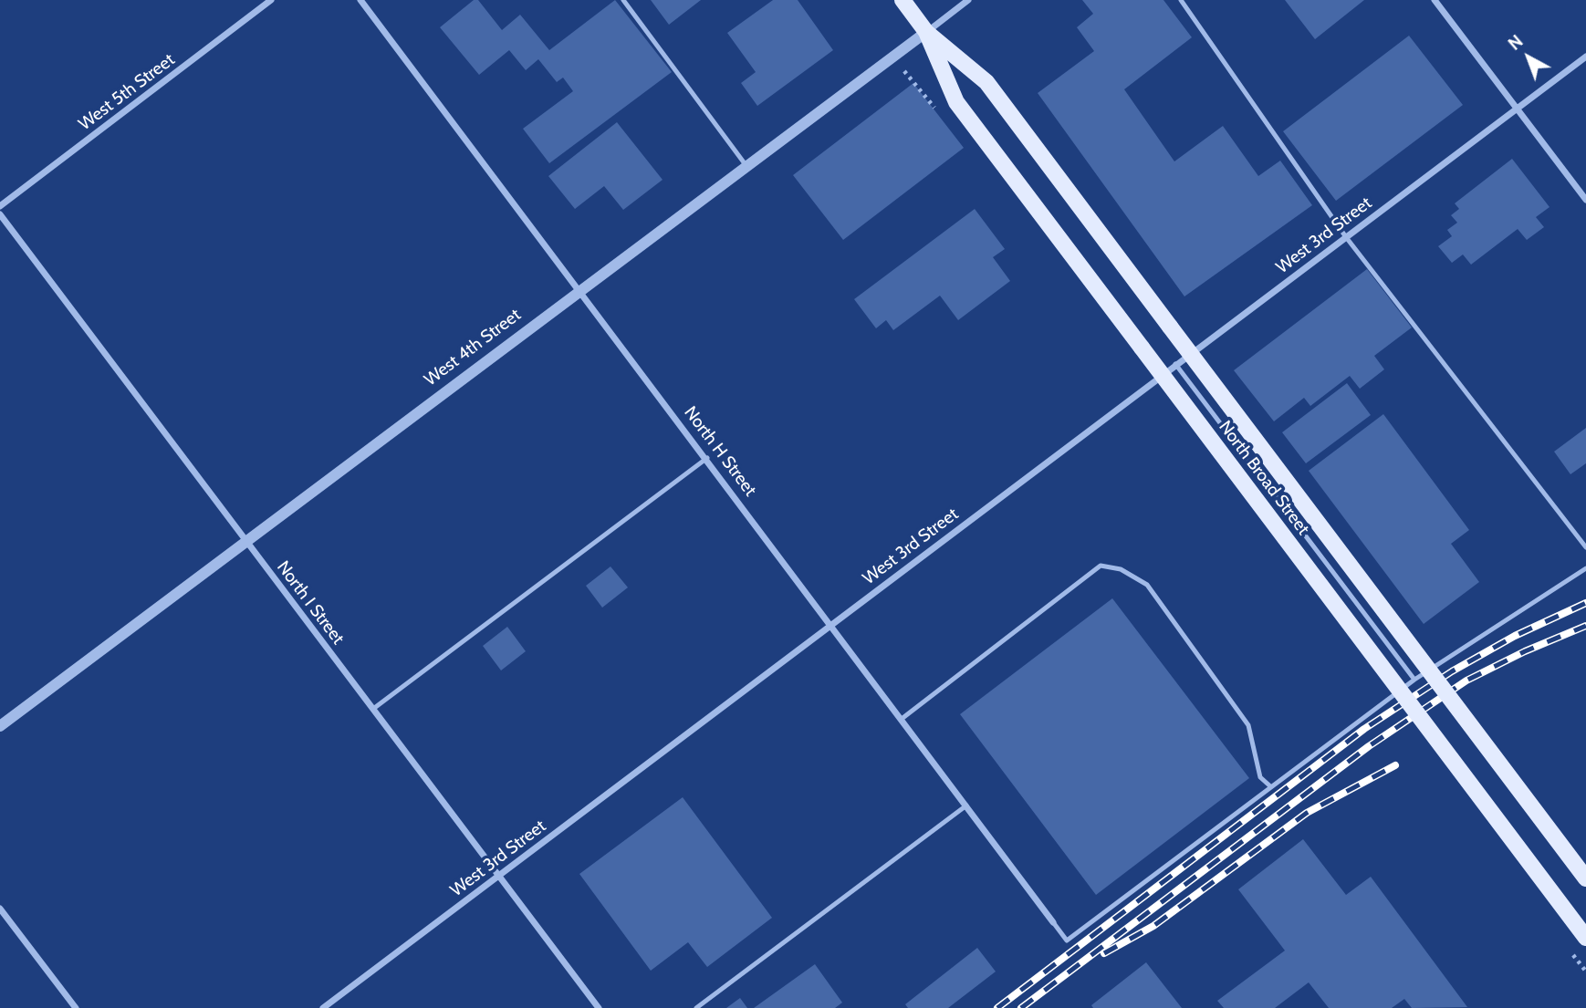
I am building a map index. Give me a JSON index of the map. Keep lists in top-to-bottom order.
{
  "streets": {
    "main road": ["North Broad Street"],
    "street": [
      "West 5th Street",
      "West 3rd Street",
      "West 4th Street",
      "North H Street",
      "North I Street"
    ]
  },
  "crossings": [
    ["West 3rd Street", "North H Street"],
    ["West 3rd Street", "North I Street"],
    ["West 4th Street", "North H Street"],
    ["West 4th Street", "North Broad Street"],
    ["West 4th Street", "North I Street"]
  ],
  "north": "top left"
}
